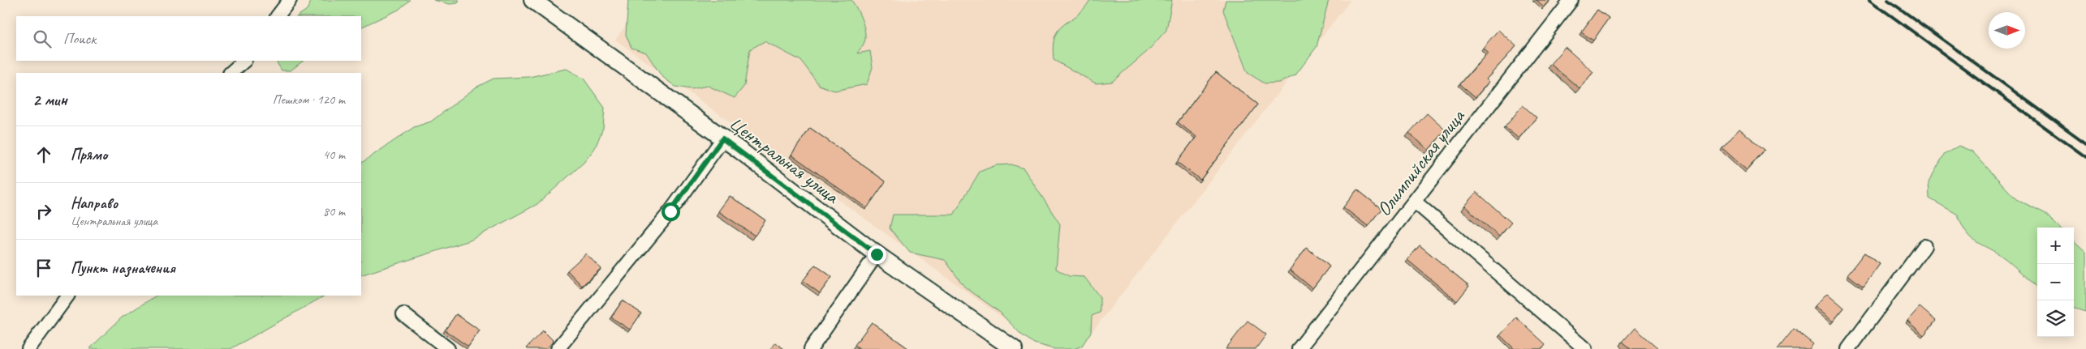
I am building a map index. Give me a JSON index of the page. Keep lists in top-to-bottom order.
{
  "streets": {
    "street": ["Центральная улица", "Олимпийская улица"]
  },
  "north": "right",
  "page": {
    "search": "Поиск",
    "heading": ["2 мин", "Пешком · 120 m"],
    "list": [
      ["Прямо", "40 m"],
      ["Направо", "Центральная улица", "80 m"],
      "Пункт назначения"
    ],
    "map_buttons": ["+", "−"]
  }
}
